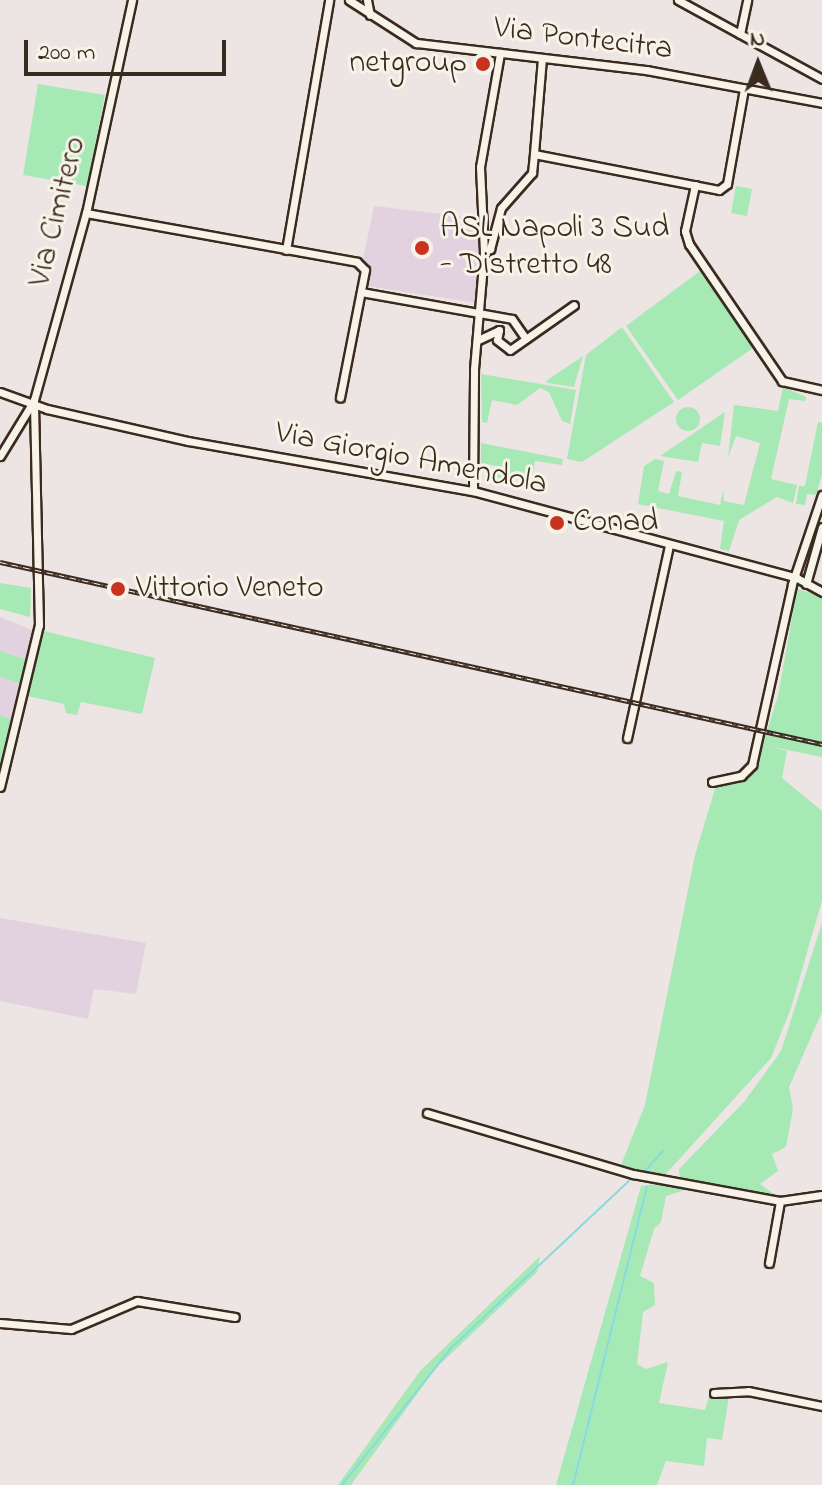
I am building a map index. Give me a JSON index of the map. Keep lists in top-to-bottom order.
{
  "streets": {
    "street": ["Via Pontecitra", "Via Cimitero", "Via Giorgio Amendola"]
  },
  "crossings": [
    ["Via Cimitero", "Via Giorgio Amendola"]
  ],
  "places": [
    "netgroup",
    "ASL Napoli 3 Sud - Distretto 48",
    "Conad",
    "Vittorio Veneto"
  ],
  "scale_bar": "200 m",
  "north": "top"
}
